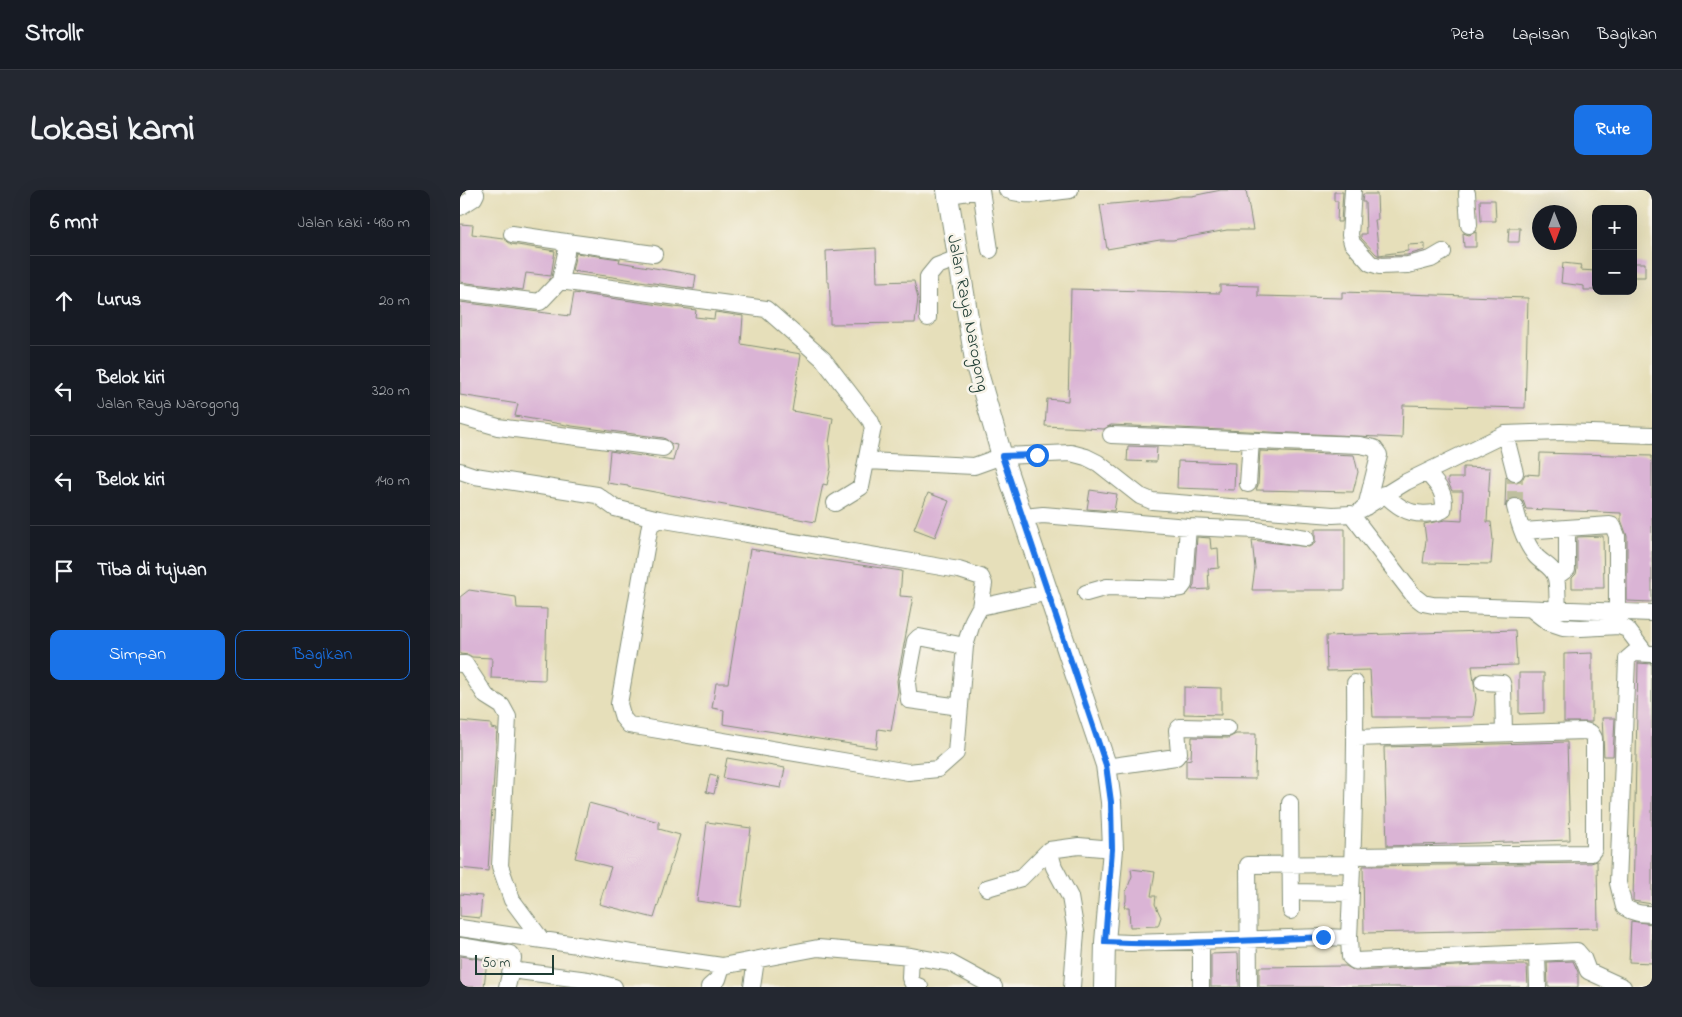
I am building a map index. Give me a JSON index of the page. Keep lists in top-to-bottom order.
{
  "streets": {
    "main road": ["Jalan Raya Narogong"]
  },
  "scale_bar": "50 m",
  "north": "bottom",
  "page": {
    "header": "Strollr",
    "nav": ["Peta", "Lapisan", "Bagikan"],
    "title": "Lokasi kami",
    "buttons": [
      "Rute",
      ["Simpan", "Bagikan"]
    ],
    "heading": ["6 mnt", "Jalan kaki · 480 m"],
    "map_buttons": ["+", "−"],
    "list": [
      ["Lurus", "20 m"],
      ["Belok kiri", "Jalan Raya Narogong", "320 m"],
      ["Belok kiri", "140 m"],
      "Tiba di tujuan"
    ],
    "scale": "50 m"
  }
}
